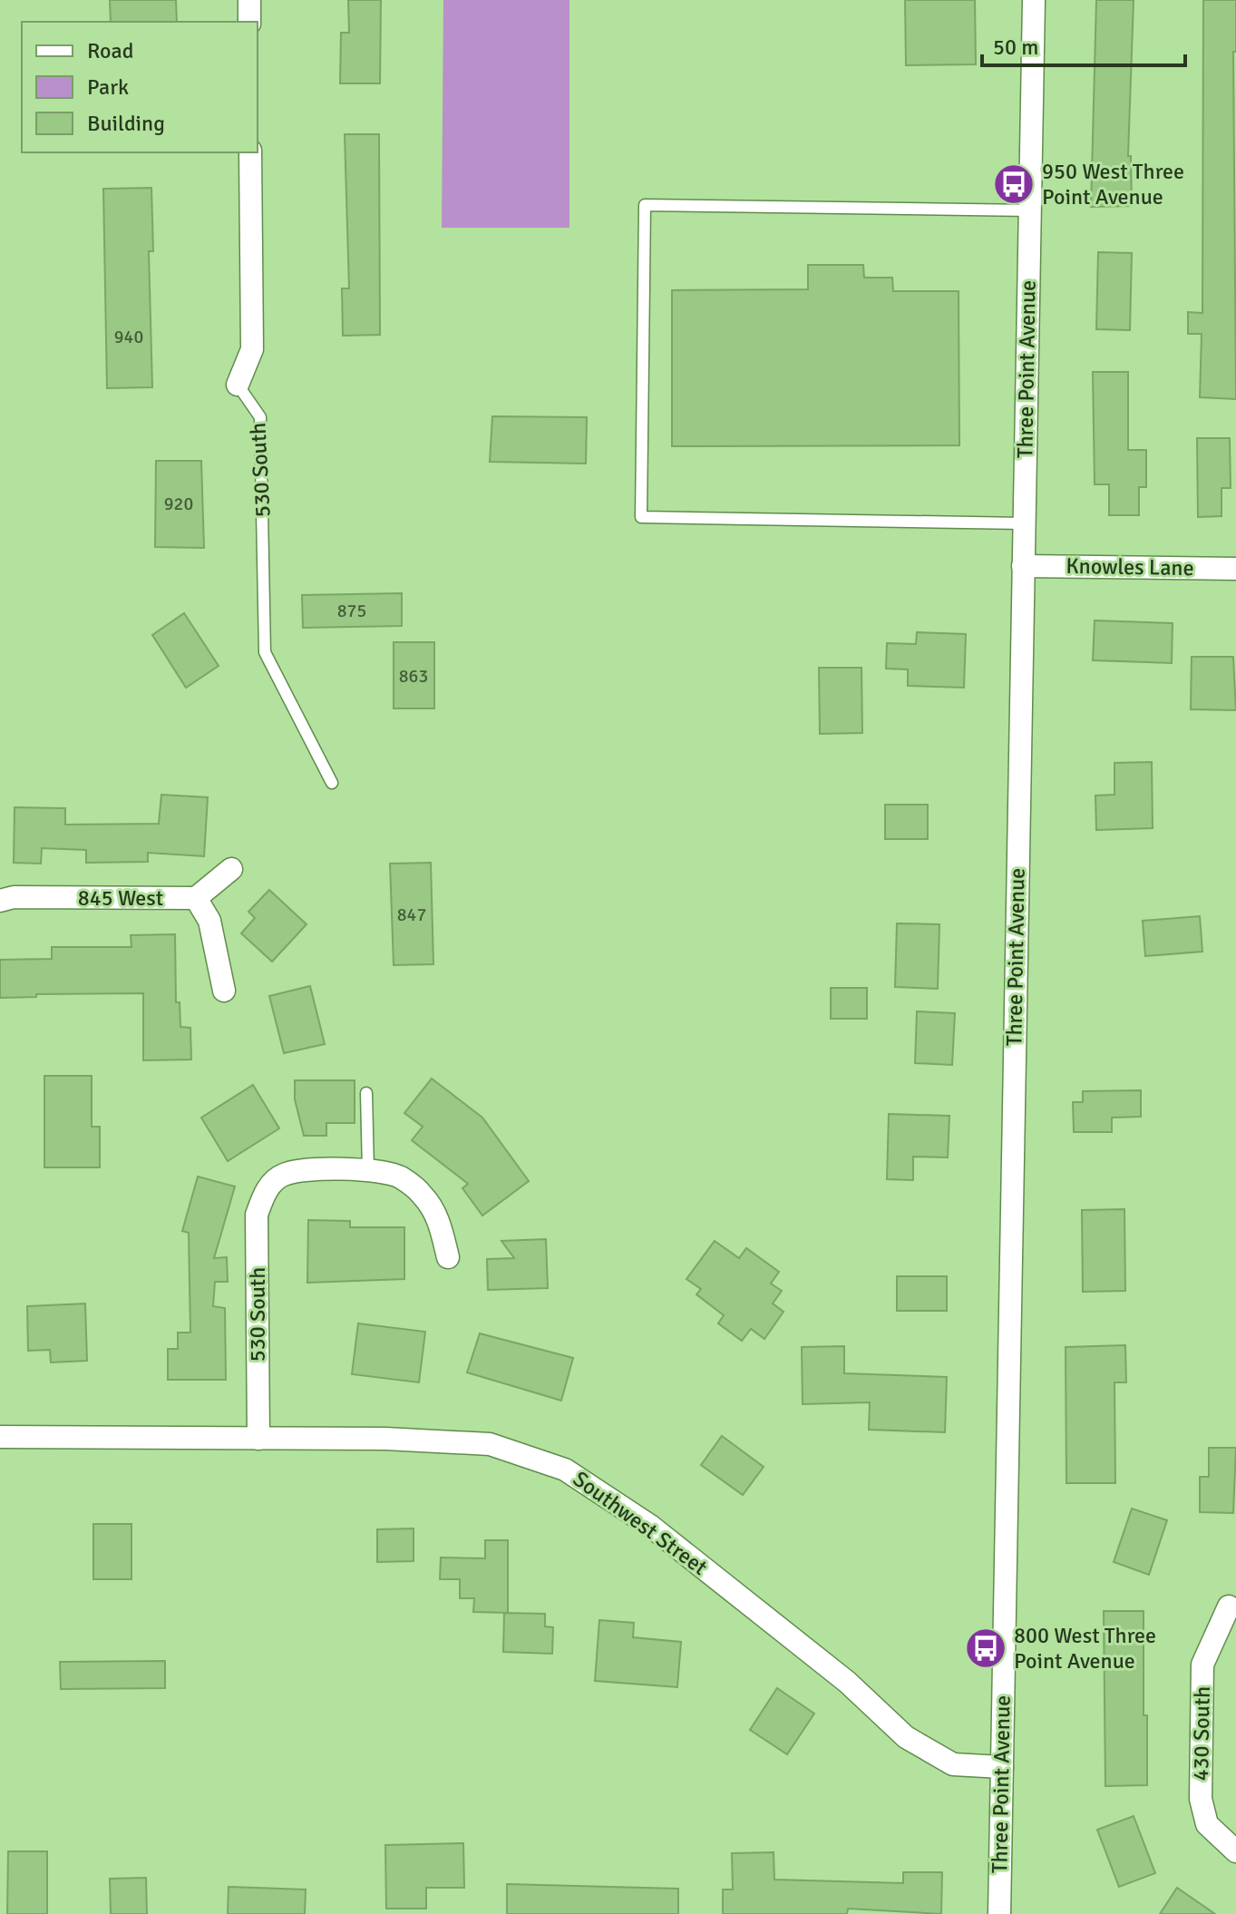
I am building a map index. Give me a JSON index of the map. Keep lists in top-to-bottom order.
{
  "streets": {
    "street": [
      "Three Point Avenue",
      "530 South",
      "Knowles Lane",
      "845 West",
      "Southwest Street",
      "430 South"
    ]
  },
  "crossings": [
    ["Three Point Avenue", "Knowles Lane"],
    ["Three Point Avenue", "Southwest Street"],
    ["530 South", "Southwest Street"]
  ],
  "places": {
    "bus stop": ["950 West Three Point Avenue", "800 West Three Point Avenue"]
  },
  "house_numbers": [
    "940",
    "920",
    "875",
    "863",
    "847"
  ],
  "legend": ["Road", "Park", "Building"],
  "scale_bar": "50 m"
}
